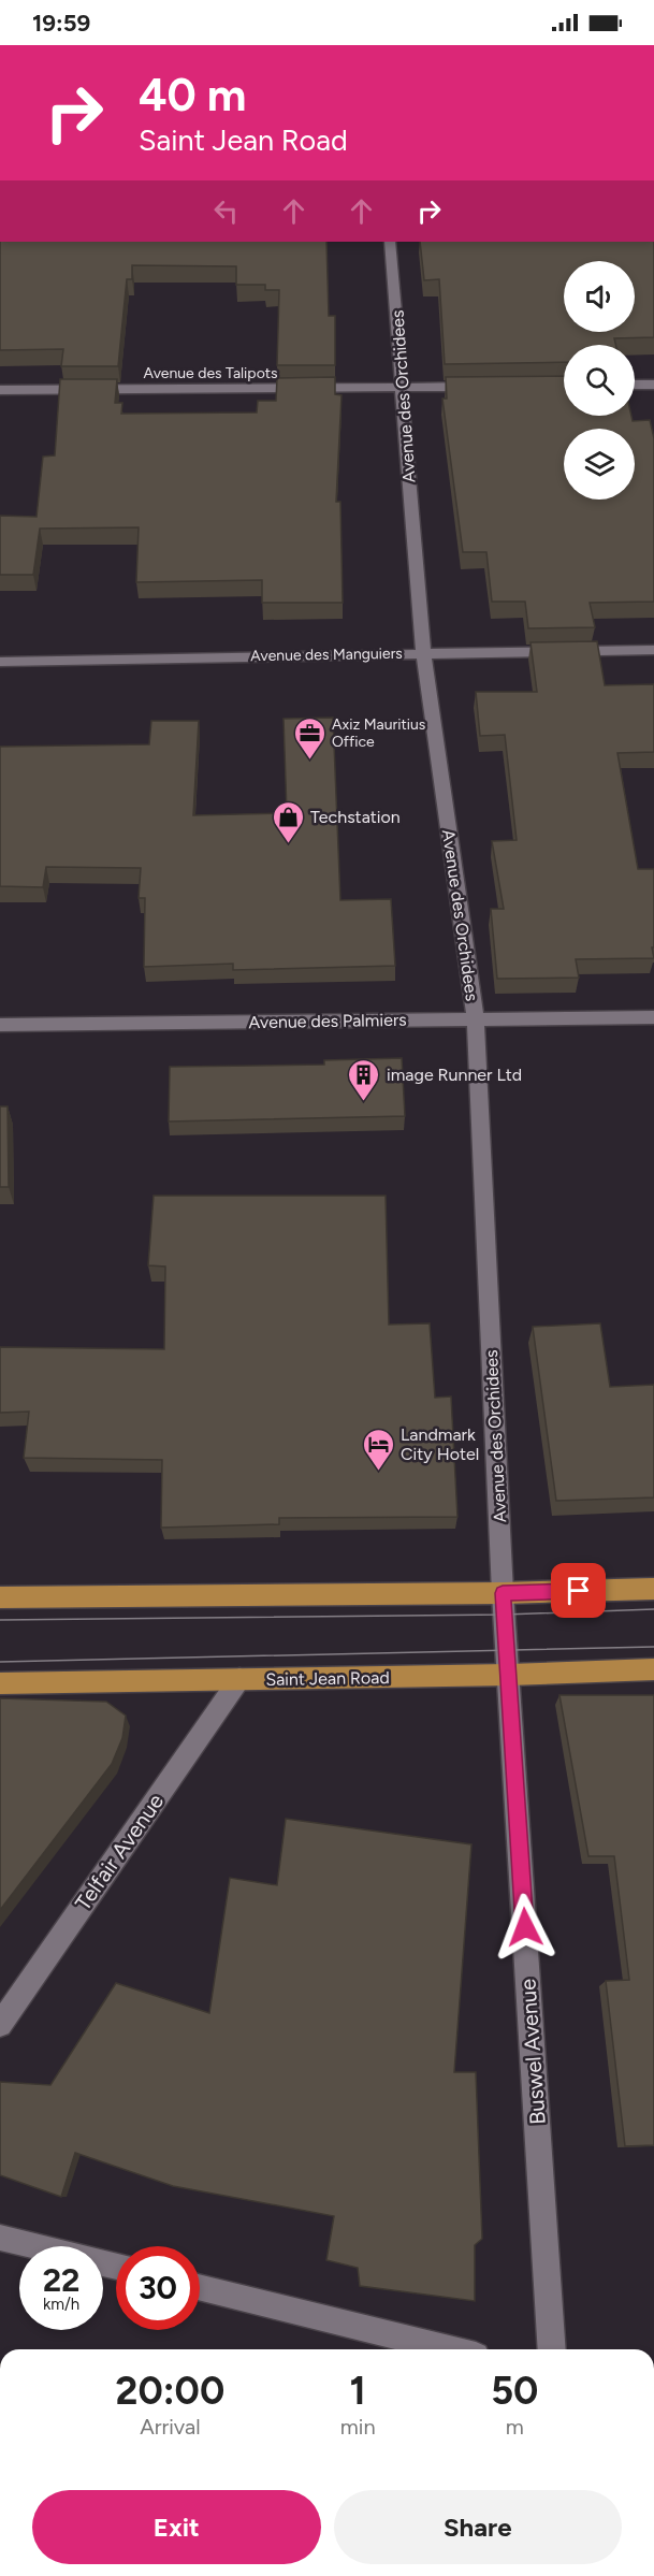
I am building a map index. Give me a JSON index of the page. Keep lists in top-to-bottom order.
{
  "streets": {
    "main road": ["Saint Jean Road"],
    "street": [
      "Avenue des Talipots",
      "Avenue des Orchidees",
      "Avenue des Manguiers",
      "Avenue des Palmiers",
      "Telfair Avenue",
      "Buswel Avenue"
    ]
  },
  "crossings": [
    ["Avenue des Talipots", "Avenue des Orchidees"],
    ["Avenue des Orchidees", "Avenue des Manguiers"],
    ["Avenue des Orchidees", "Avenue des Palmiers"],
    ["Avenue des Orchidees", "Buswel Avenue"],
    ["Saint Jean Road", "Telfair Avenue"],
    ["Saint Jean Road", "Buswel Avenue"]
  ],
  "places": {
    "office": ["Axiz Mauritius Office"],
    "shop": ["Techstation"],
    "building": ["image Runner Ltd"],
    "hotel": ["Landmark City Hotel"]
  },
  "page": {
    "status": "19:59",
    "turn": ["40 m", "Saint Jean Road"],
    "speed": "22 km/h",
    "limit": "30",
    "eta": [
      "20:00",
      "Arrival",
      "1",
      "min",
      "50",
      "m"
    ],
    "buttons": ["Exit", "Share"]
  }
}
